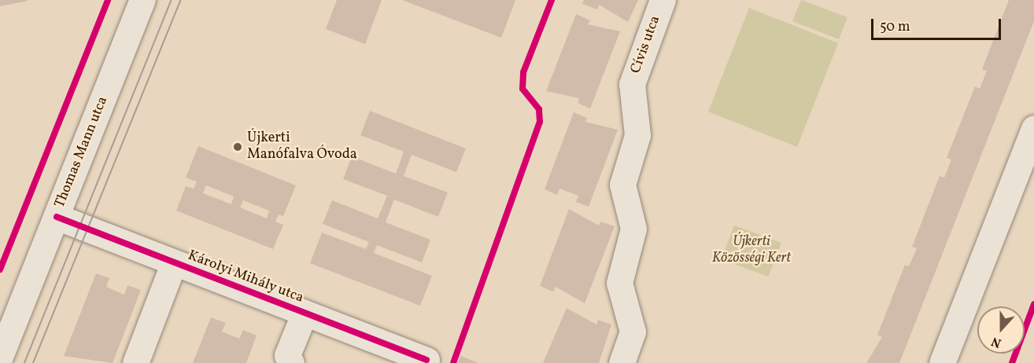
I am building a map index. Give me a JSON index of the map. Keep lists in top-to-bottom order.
{
  "streets": {
    "street": ["Cívis utca", "Thomas Mann utca", "Károlyi Mihály utca"]
  },
  "crossings": [
    ["Thomas Mann utca", "Károlyi Mihály utca"]
  ],
  "parks": ["Újkerti Közösségi Kert"],
  "places": ["Újkerti Manófalva Óvoda"],
  "scale_bar": "50 m",
  "north": "bottom"
}
